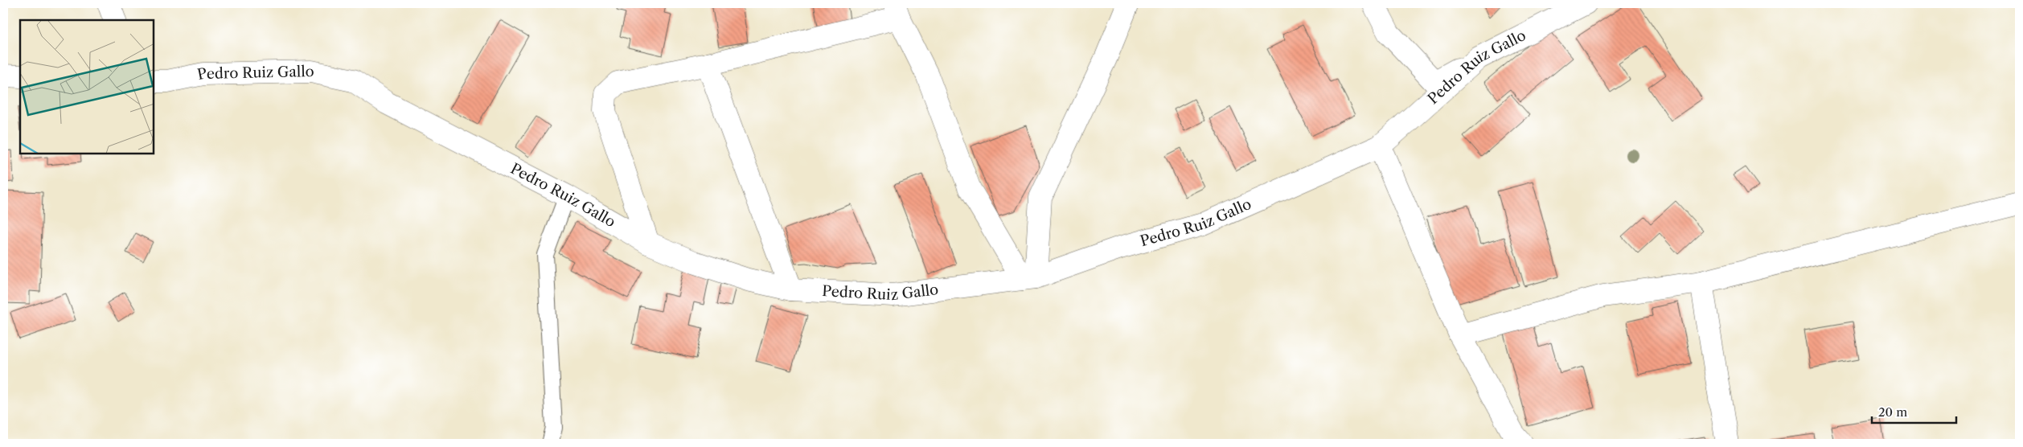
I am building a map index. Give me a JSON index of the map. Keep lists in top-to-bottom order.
{
  "streets": {
    "street": ["Pedro Ruiz Gallo"]
  },
  "scale_bar": "20 m"
}
